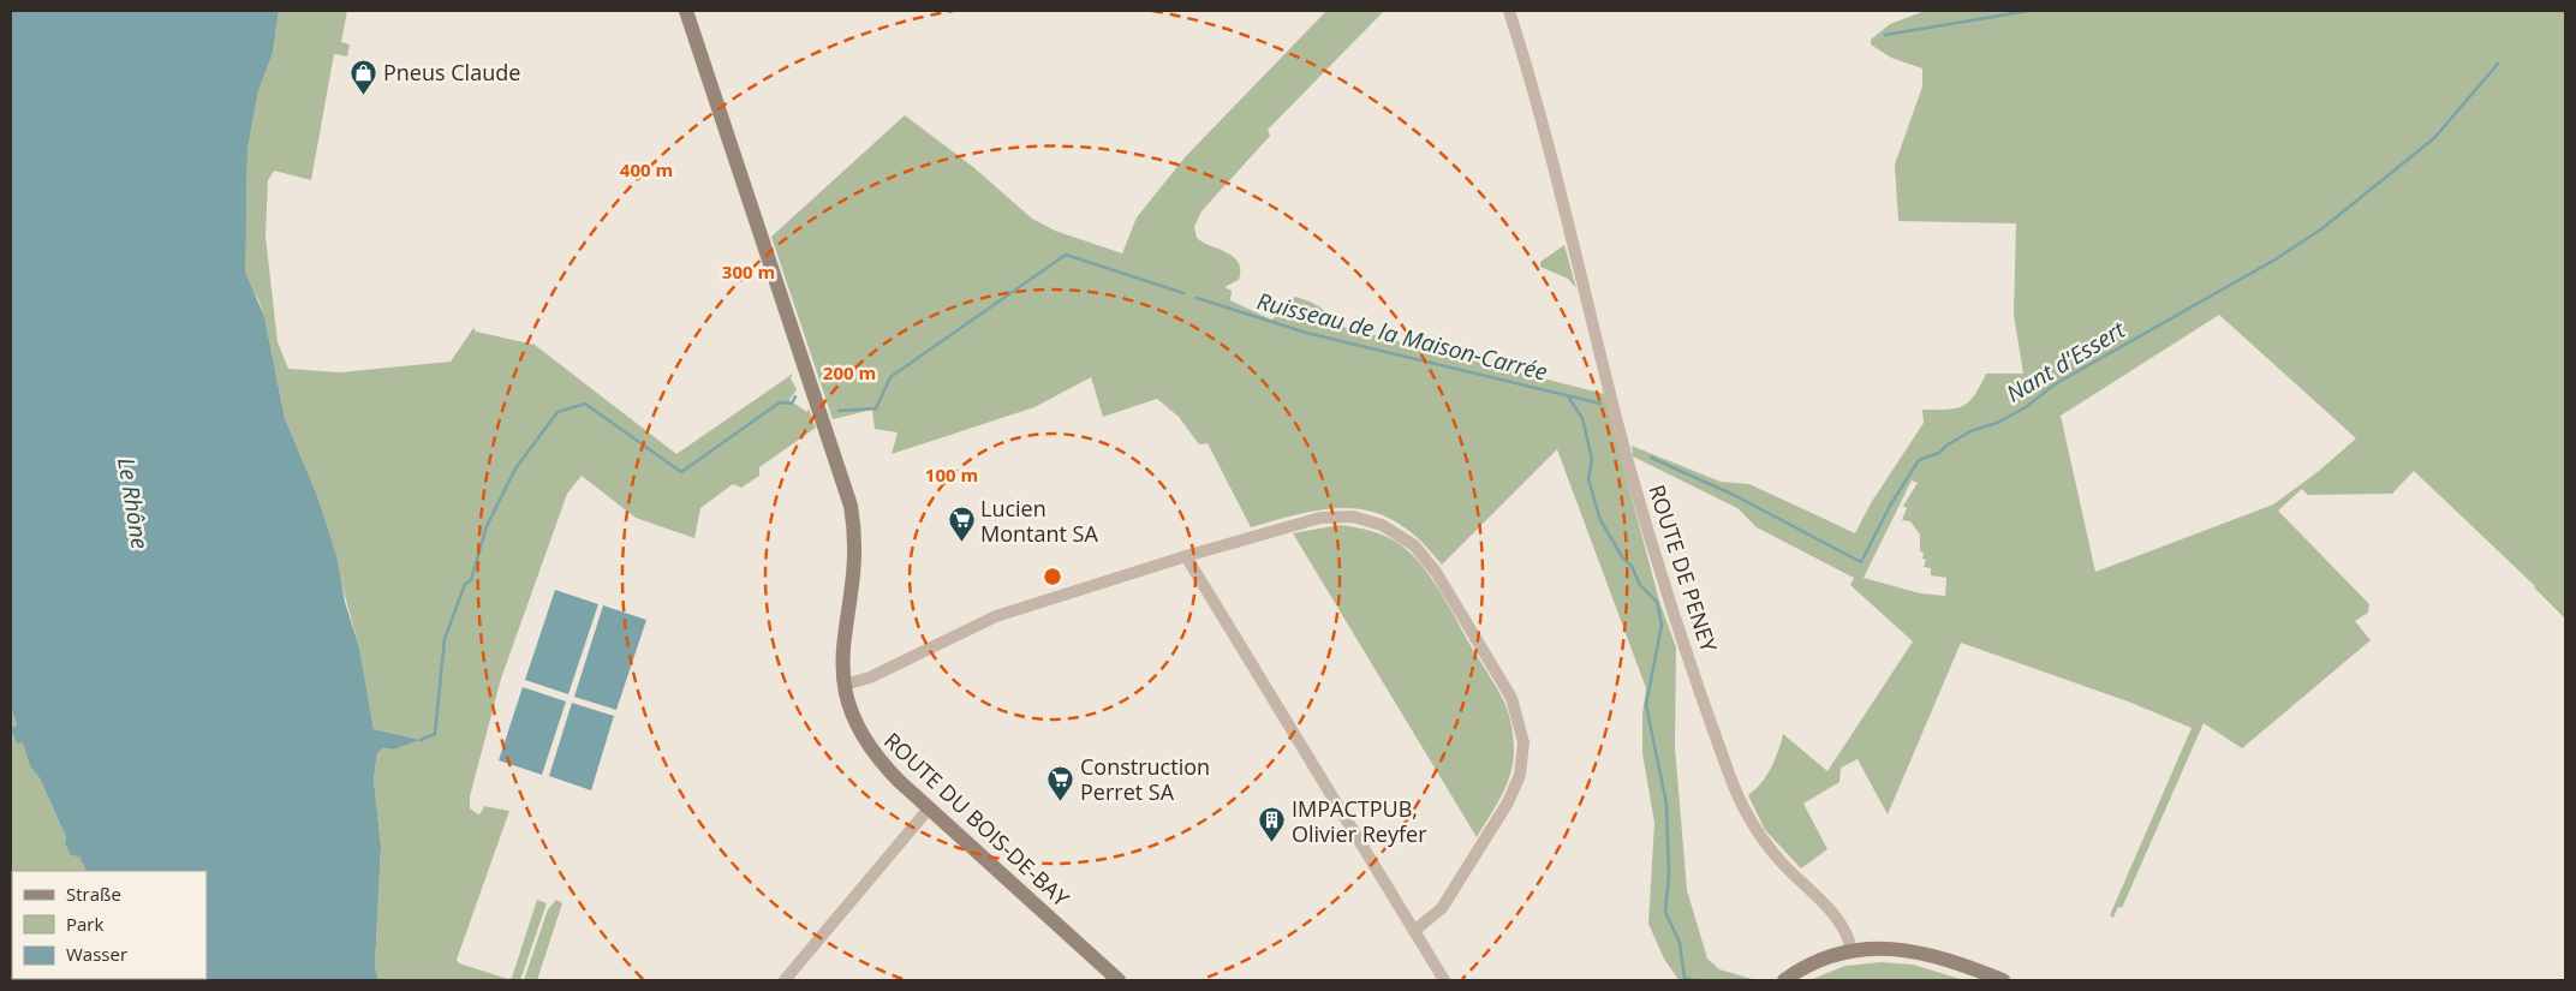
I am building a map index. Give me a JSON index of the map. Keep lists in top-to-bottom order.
{
  "streets": {
    "main road": ["ROUTE DU BOIS-DE-BAY"],
    "street": ["ROUTE DE PENEY"]
  },
  "water": ["Ruisseau de la Maison-Carrée", "Nant d'Essert", "Le Rhône"],
  "places": {
    "shop": ["Pneus Claude"],
    "supermarket": ["Lucien Montant SA", "Construction Perret SA"],
    "building": ["IMPACTPUB, Olivier Reyfer"]
  },
  "legend": ["Straße", "Park", "Wasser"],
  "rings": [
    "400 m",
    "300 m",
    "200 m",
    "100 m"
  ]
}
